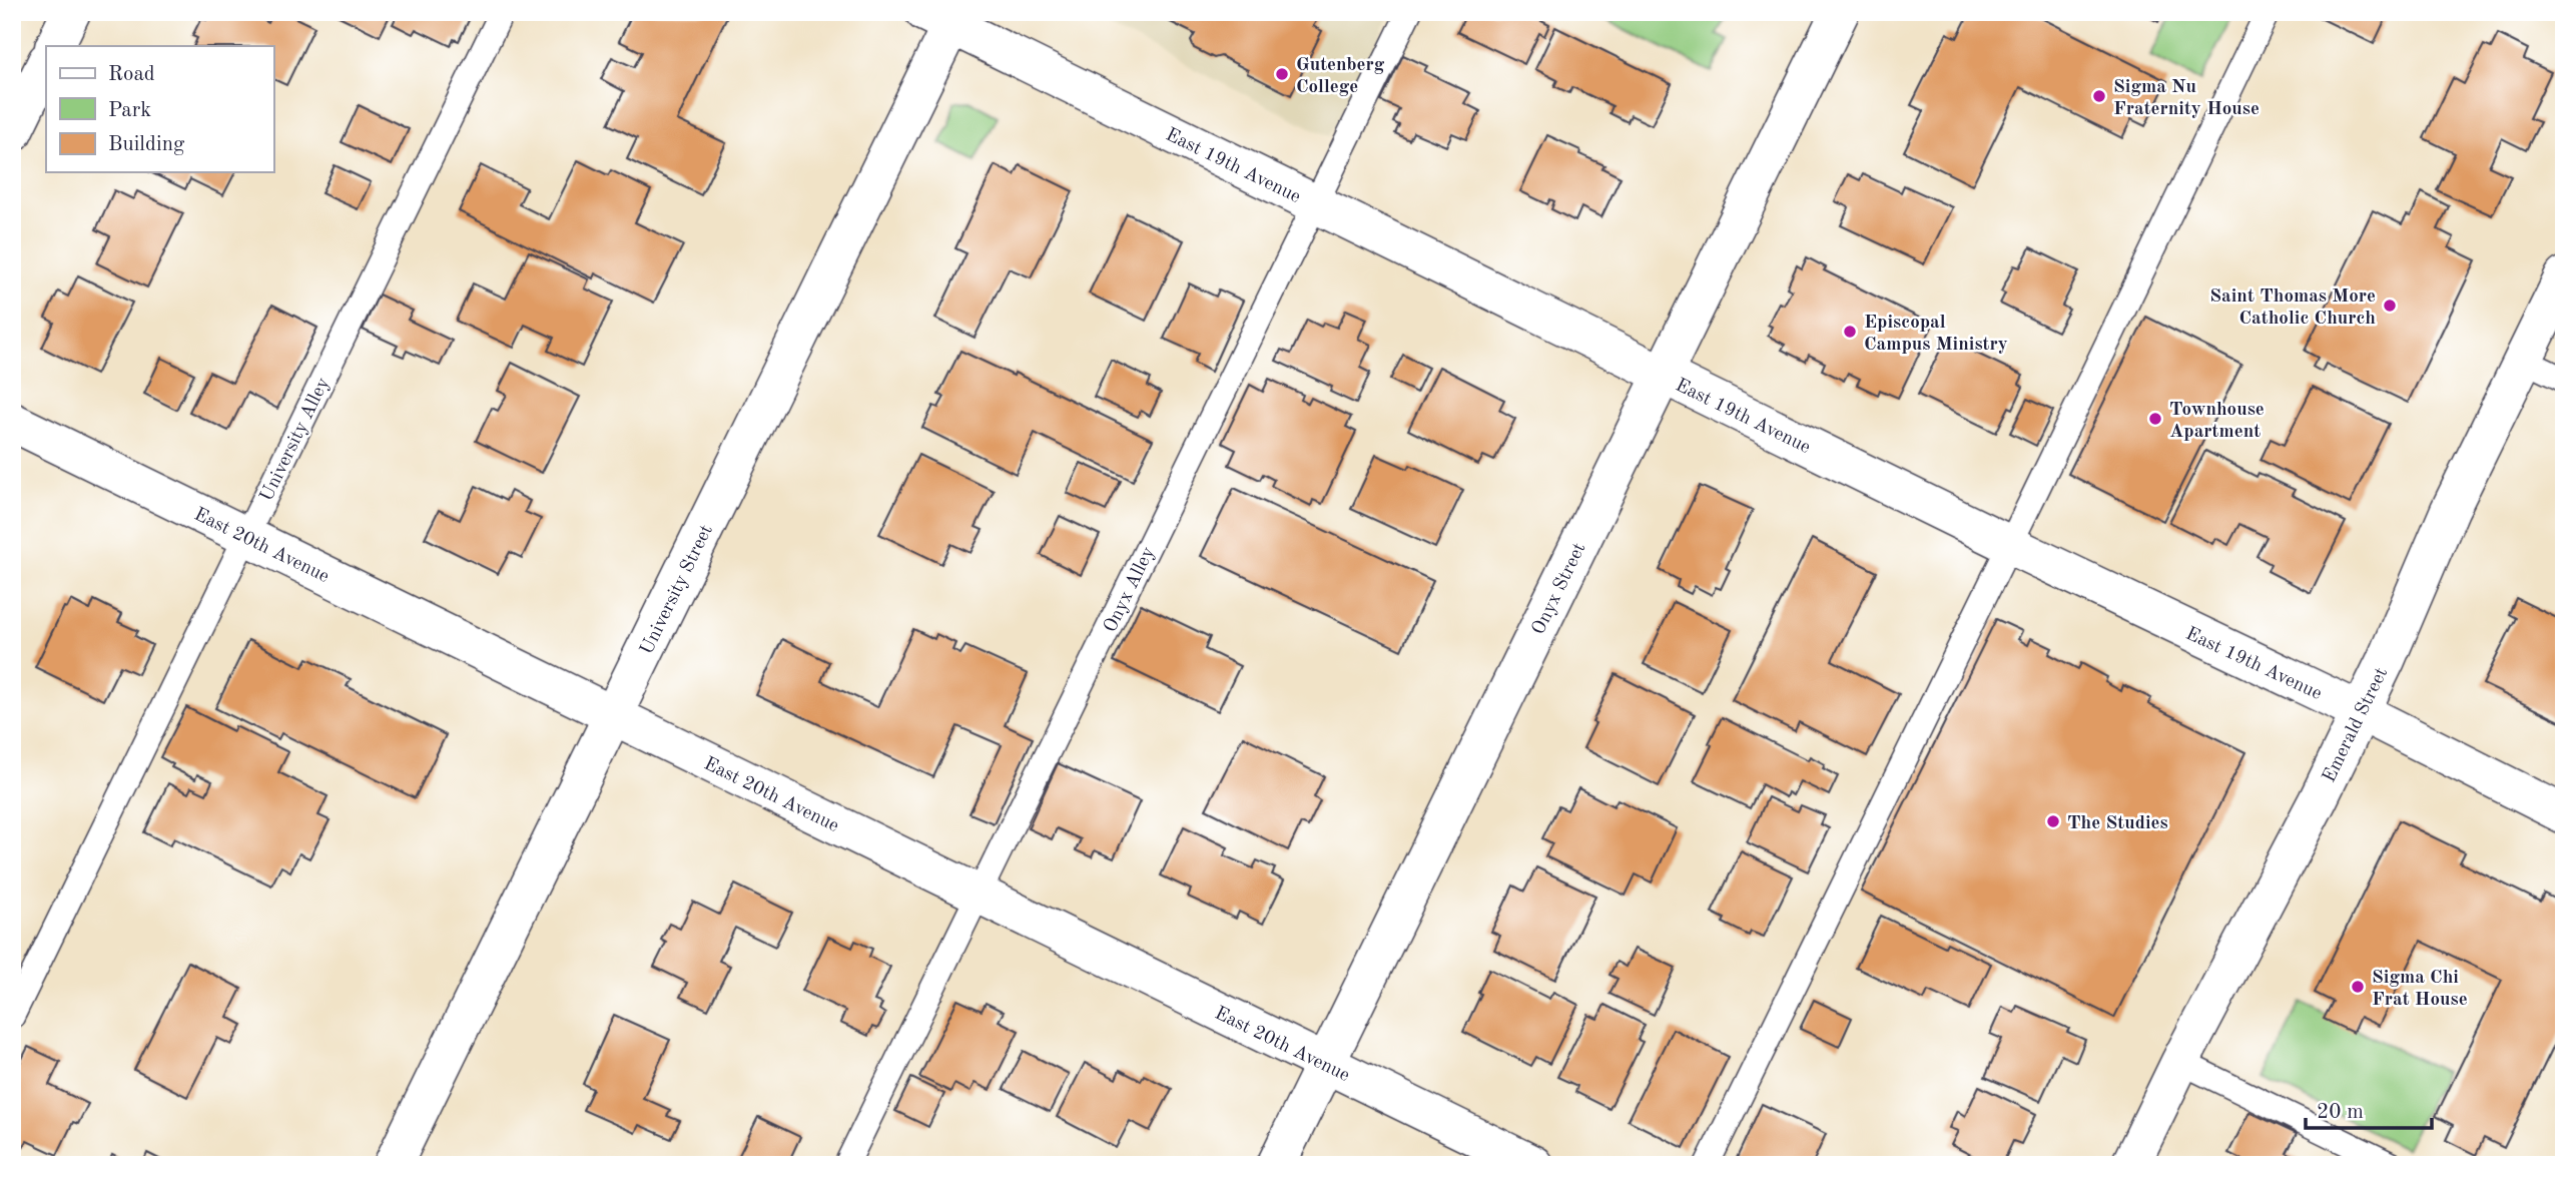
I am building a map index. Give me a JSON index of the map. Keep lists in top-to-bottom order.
{
  "streets": {
    "street": [
      "East 19th Avenue",
      "East 20th Avenue",
      "Onyx Street",
      "University Street",
      "Emerald Street"
    ],
    "lane": ["University Alley", "Onyx Alley"]
  },
  "crossings": [
    ["East 19th Avenue", "Onyx Street"],
    ["East 19th Avenue", "University Street"],
    ["East 19th Avenue", "Onyx Alley"],
    ["East 19th Avenue", "Emerald Street"],
    ["University Alley", "East 20th Avenue"],
    ["East 20th Avenue", "Onyx Street"],
    ["East 20th Avenue", "University Street"],
    ["East 20th Avenue", "Onyx Alley"]
  ],
  "places": [
    "Gutenberg College",
    "Sigma Nu Fraternity House",
    "Saint Thomas More Catholic Church",
    "Episcopal Campus Ministry",
    "Townhouse Apartment",
    "The Studies",
    "Sigma Chi Frat House"
  ],
  "legend": ["Road", "Park", "Building"],
  "scale_bar": "20 m"
}
